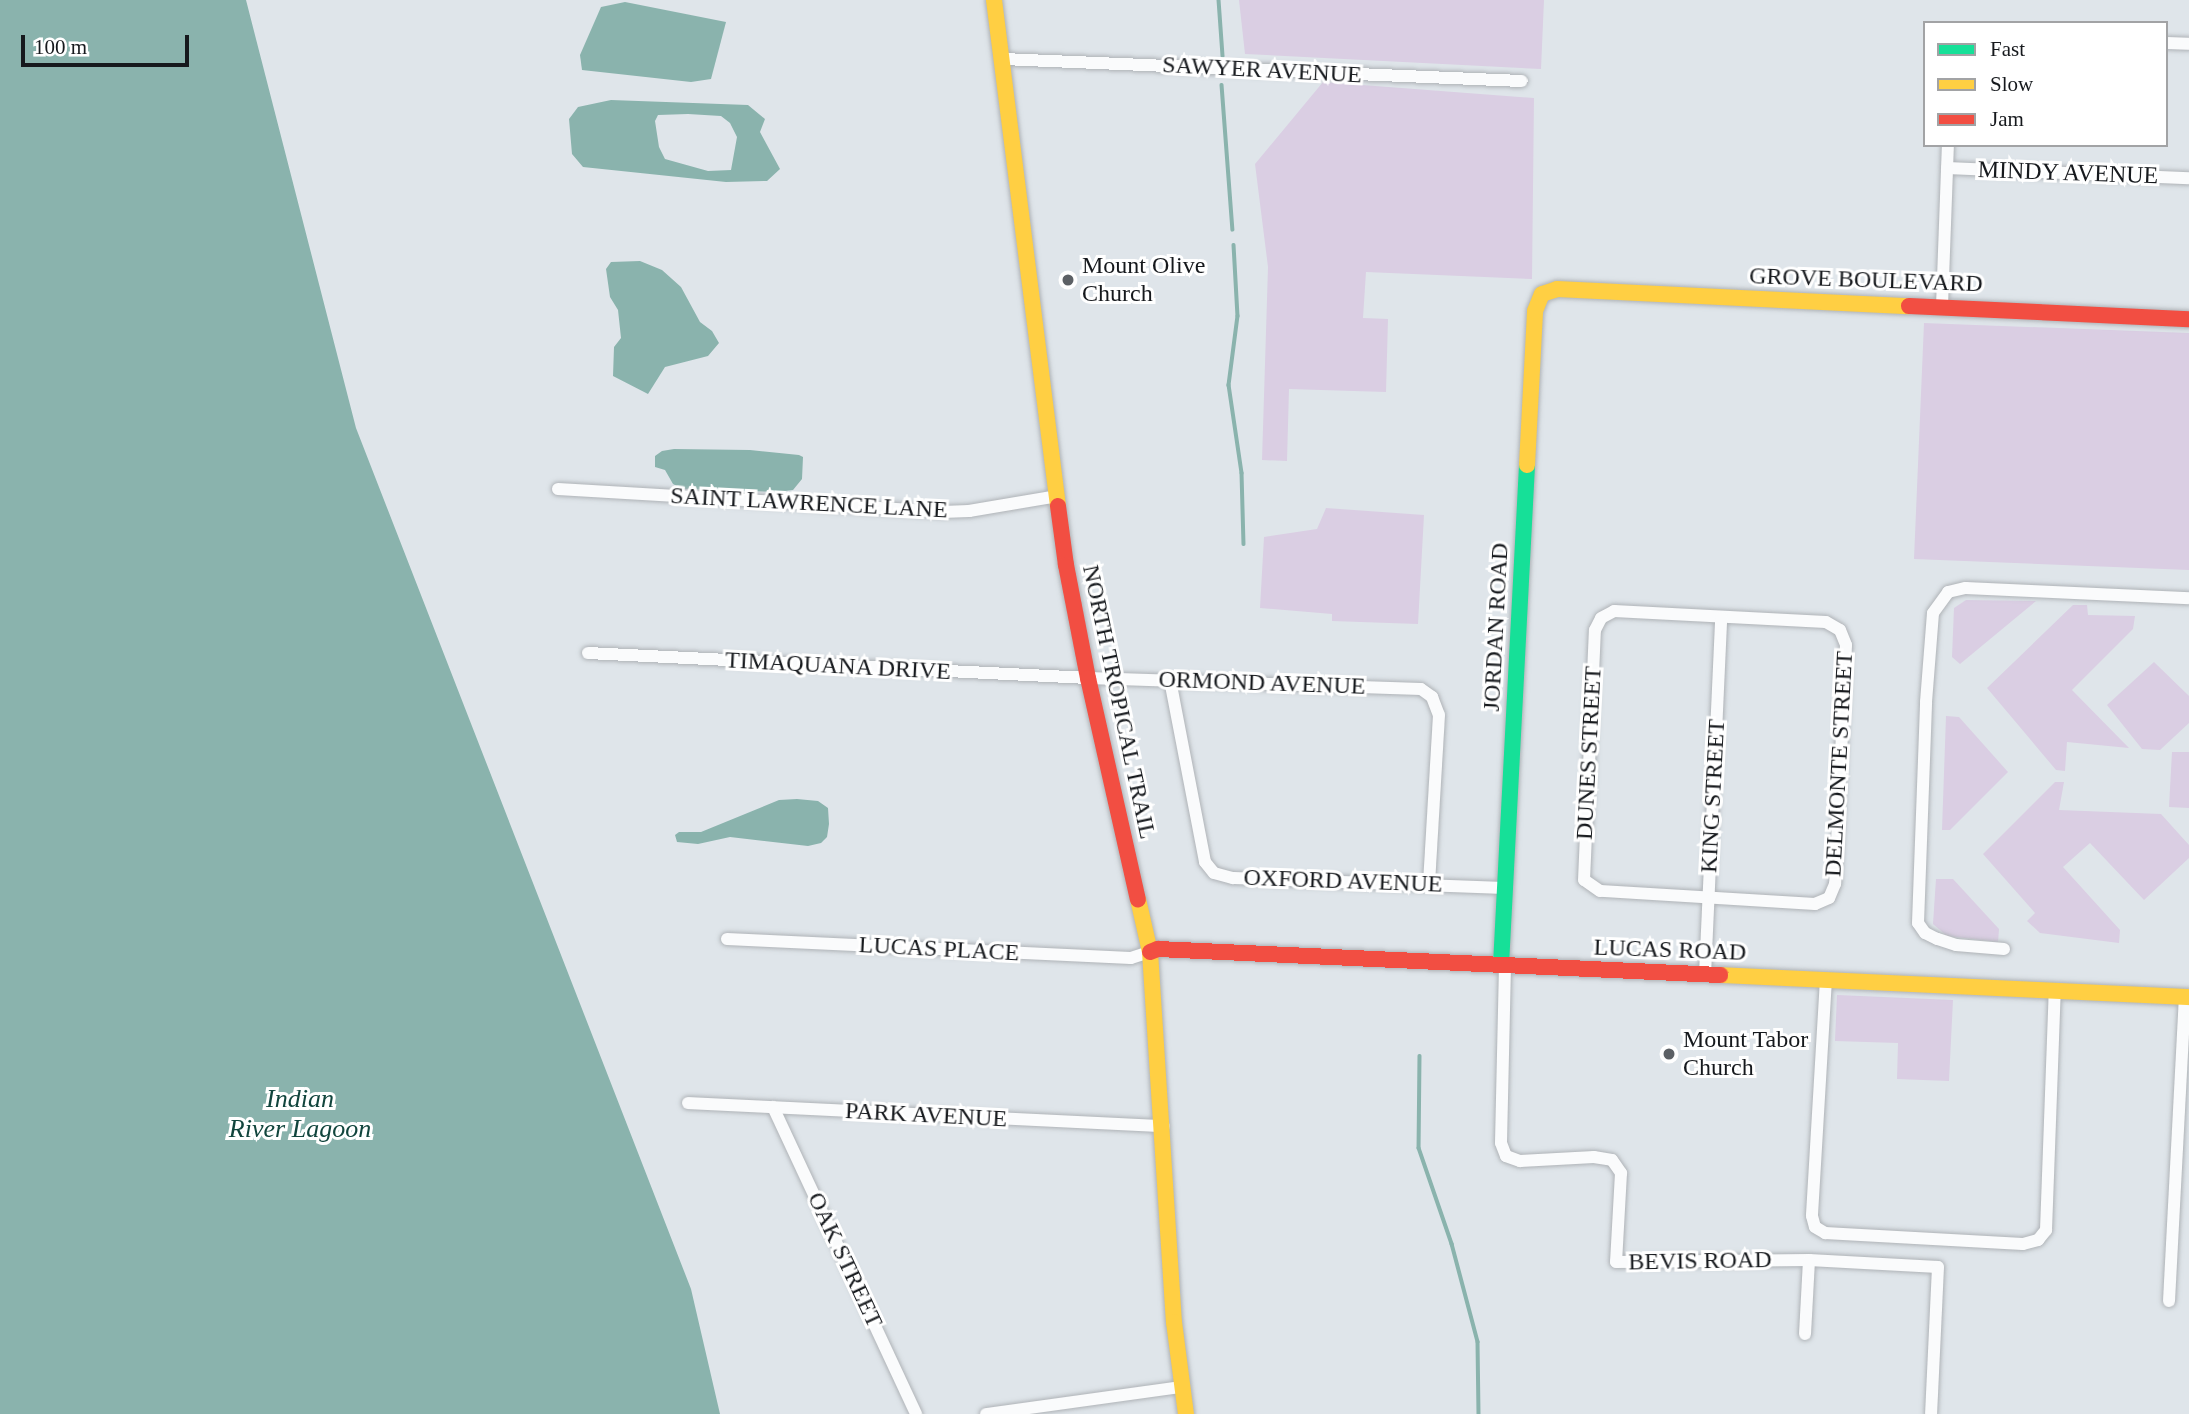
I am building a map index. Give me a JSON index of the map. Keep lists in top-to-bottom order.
{
  "streets": {
    "street": [
      "SAWYER AVENUE",
      "MINDY AVENUE",
      "GROVE BOULEVARD",
      "SAINT LAWRENCE LANE",
      "JORDAN ROAD",
      "TIMAQUANA DRIVE",
      "ORMOND AVENUE",
      "NORTH TROPICAL TRAIL",
      "DUNES STREET",
      "DELMONTE STREET",
      "KING STREET",
      "OXFORD AVENUE",
      "LUCAS PLACE",
      "LUCAS ROAD",
      "PARK AVENUE",
      "OAK STREET",
      "BEVIS ROAD"
    ]
  },
  "crossings": [
    ["SAWYER AVENUE", "NORTH TROPICAL TRAIL"],
    ["GROVE BOULEVARD", "JORDAN ROAD"],
    ["SAINT LAWRENCE LANE", "NORTH TROPICAL TRAIL"],
    ["JORDAN ROAD", "OXFORD AVENUE"],
    ["JORDAN ROAD", "LUCAS ROAD"],
    ["JORDAN ROAD", "BEVIS ROAD"],
    ["TIMAQUANA DRIVE", "ORMOND AVENUE"],
    ["TIMAQUANA DRIVE", "NORTH TROPICAL TRAIL"],
    ["ORMOND AVENUE", "NORTH TROPICAL TRAIL"],
    ["ORMOND AVENUE", "OXFORD AVENUE"],
    ["NORTH TROPICAL TRAIL", "LUCAS PLACE"],
    ["NORTH TROPICAL TRAIL", "LUCAS ROAD"],
    ["NORTH TROPICAL TRAIL", "PARK AVENUE"],
    ["DUNES STREET", "DELMONTE STREET"],
    ["DUNES STREET", "KING STREET"],
    ["DELMONTE STREET", "KING STREET"],
    ["KING STREET", "LUCAS ROAD"],
    ["LUCAS PLACE", "LUCAS ROAD"],
    ["LUCAS ROAD", "BEVIS ROAD"],
    ["PARK AVENUE", "OAK STREET"]
  ],
  "water": ["Indian River Lagoon"],
  "places": ["Mount Olive Church", "Mount Tabor Church"],
  "legend": ["Fast", "Slow", "Jam"],
  "scale_bar": "100 m"
}
